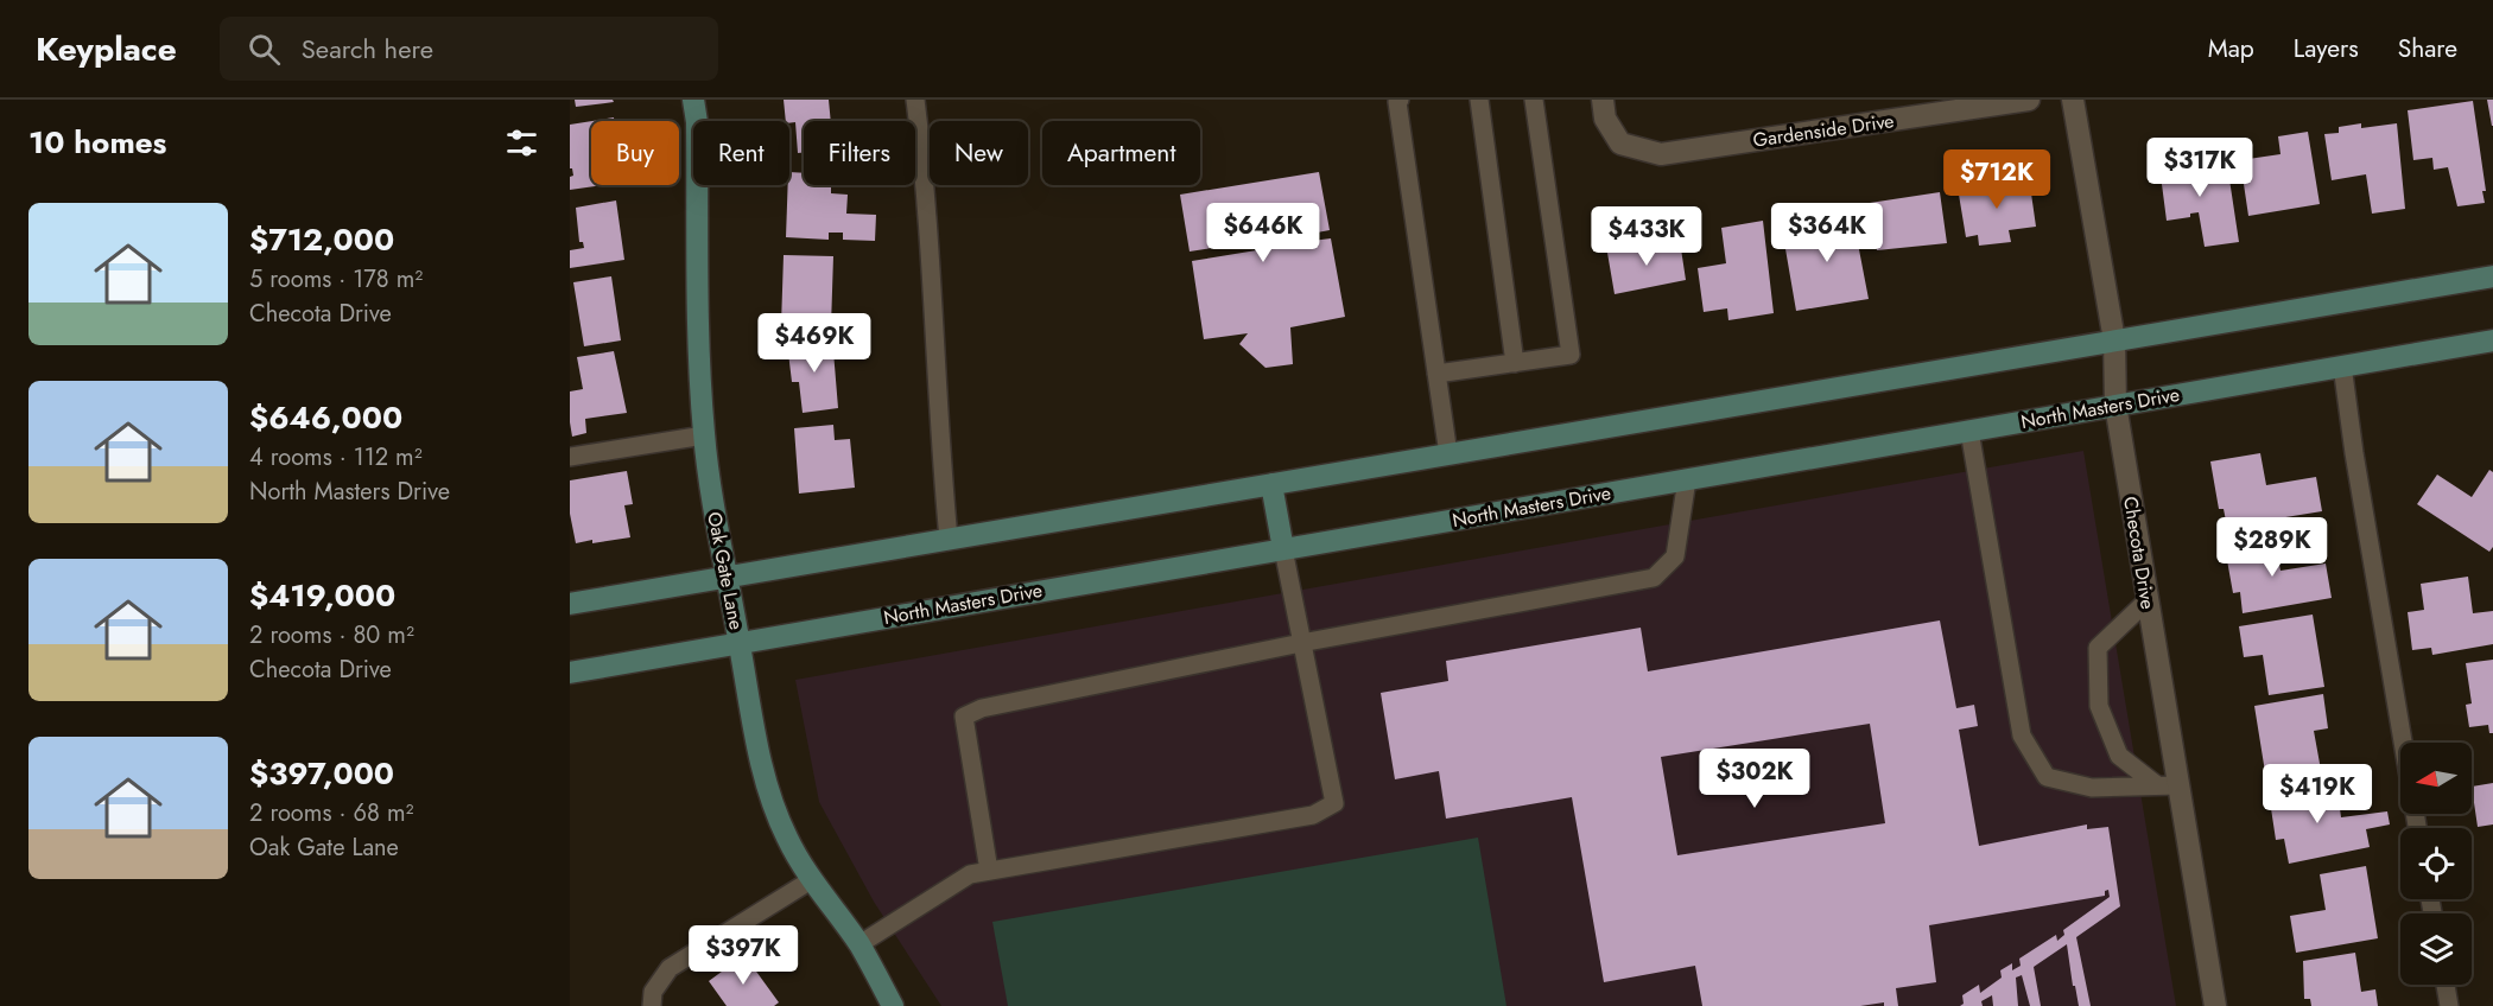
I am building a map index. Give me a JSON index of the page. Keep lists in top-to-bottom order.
{
  "streets": {
    "main road": ["North Masters Drive", "Oak Gate Lane"],
    "street": ["Gardenside Drive", "Checota Drive"]
  },
  "crossings": [
    ["North Masters Drive", "Checota Drive"],
    ["North Masters Drive", "Oak Gate Lane"]
  ],
  "north": "left",
  "page": {
    "header": "Keyplace",
    "search": "Search here",
    "nav": ["Map", "Layers", "Share"],
    "heading": "10 homes",
    "chip": [
      "Buy",
      "Rent",
      "Filters",
      "New",
      "Apartment"
    ],
    "price": [
      "$317K",
      "$712K",
      "$646K",
      "$364K",
      "$433K",
      "$469K",
      "$289K",
      "$302K",
      "$419K",
      "$397K"
    ],
    "list": [
      {
        "name": "$712,000",
        "note": "5 rooms · 178 m² · Checota Drive"
      },
      {
        "name": "$646,000",
        "note": "4 rooms · 112 m² · North Masters Drive"
      },
      {
        "name": "$419,000",
        "note": "2 rooms · 80 m² · Checota Drive"
      },
      {
        "name": "$397,000",
        "note": "2 rooms · 68 m² · Oak Gate Lane"
      }
    ]
  }
}
